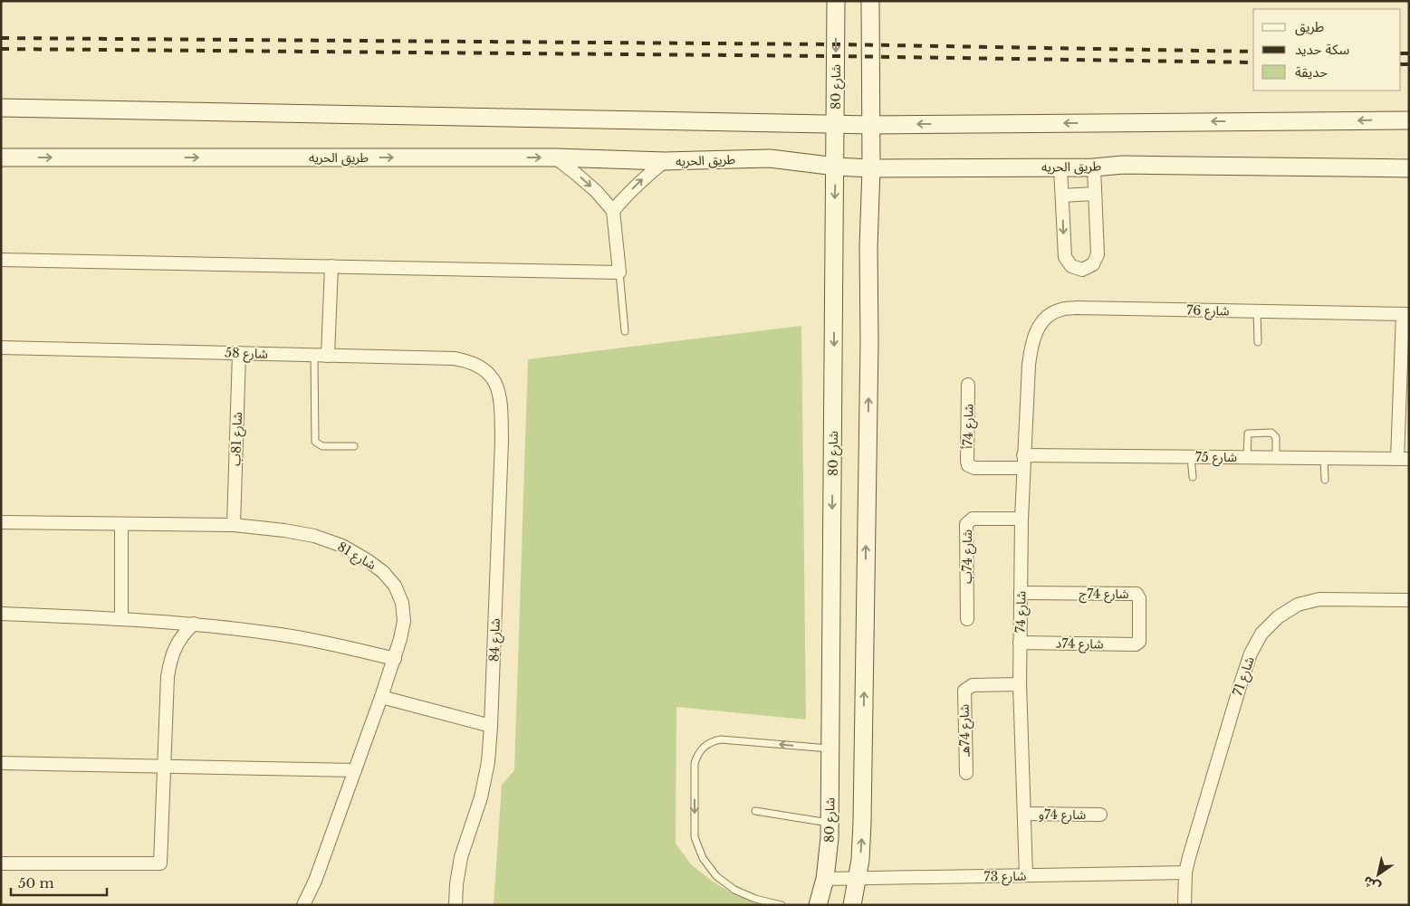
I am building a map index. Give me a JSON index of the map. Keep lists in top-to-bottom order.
{
  "streets": {
    "street": [
      "شارع 80",
      "طريق الحريه",
      "شارع 76",
      "شارع 58",
      "شارع 74أ",
      "شارع 81ب",
      "شارع 75",
      "شارع 81",
      "شارع 74ب",
      "شارع 74ج",
      "شارع 74",
      "شارع 84",
      "شارع 74د",
      "شارع 71",
      "شارع 74هـ",
      "شارع 74و",
      "شارع 73"
    ]
  },
  "crossings": [
    ["شارع 80", "طريق الحريه"],
    ["شارع 80", "شارع 73"],
    ["شارع 76", "شارع 74"],
    ["شارع 58", "شارع 81ب"],
    ["شارع 58", "شارع 84"],
    ["شارع 74أ", "شارع 75"],
    ["شارع 74أ", "شارع 74"],
    ["شارع 81ب", "شارع 81"],
    ["شارع 75", "شارع 74"],
    ["شارع 74ب", "شارع 74"],
    ["شارع 74ج", "شارع 74"],
    ["شارع 74ج", "شارع 74د"],
    ["شارع 74", "شارع 74د"],
    ["شارع 74", "شارع 74هـ"],
    ["شارع 74", "شارع 74و"],
    ["شارع 74", "شارع 73"],
    ["شارع 71", "شارع 73"]
  ],
  "legend": ["طريق", "سكة حديد", "حديقة"],
  "scale_bar": "50 m",
  "north": "bottom left"
}
